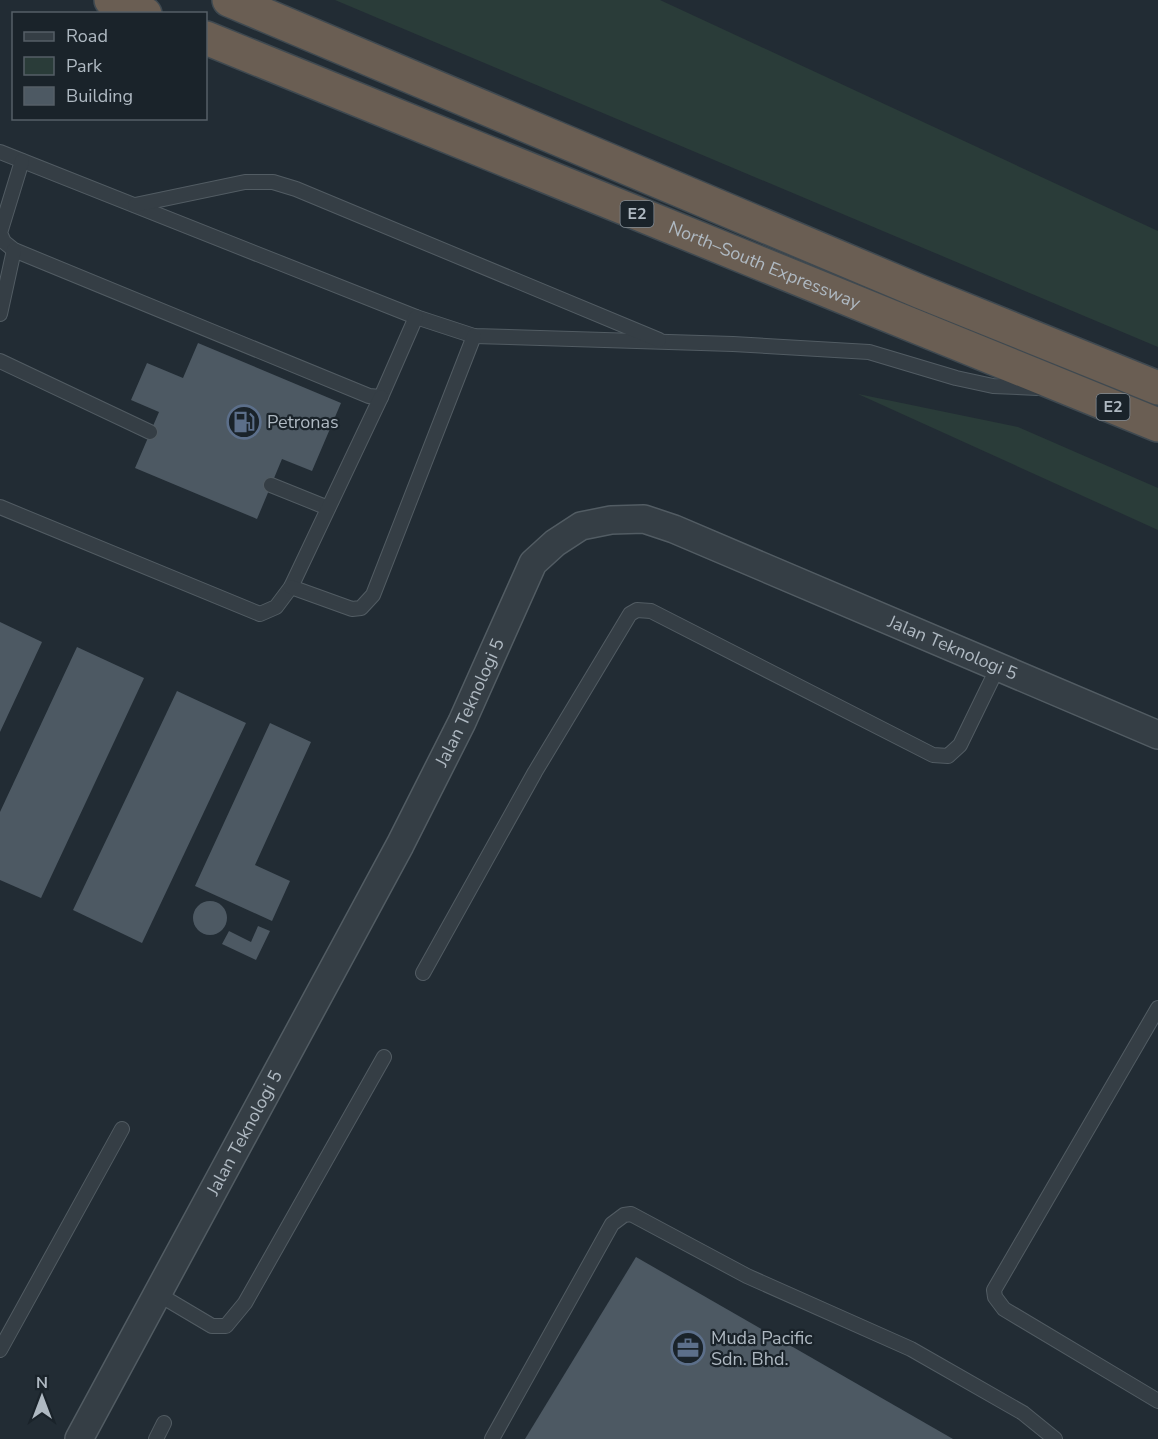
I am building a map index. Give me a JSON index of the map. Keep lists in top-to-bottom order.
{
  "streets": {
    "highway": ["E2", "North–South Expressway"],
    "street": ["Jalan Teknologi 5"]
  },
  "places": {
    "fuel station": ["Petronas"],
    "office": ["Muda Pacific Sdn. Bhd."]
  },
  "legend": ["Road", "Park", "Building"],
  "north": "top"
}
